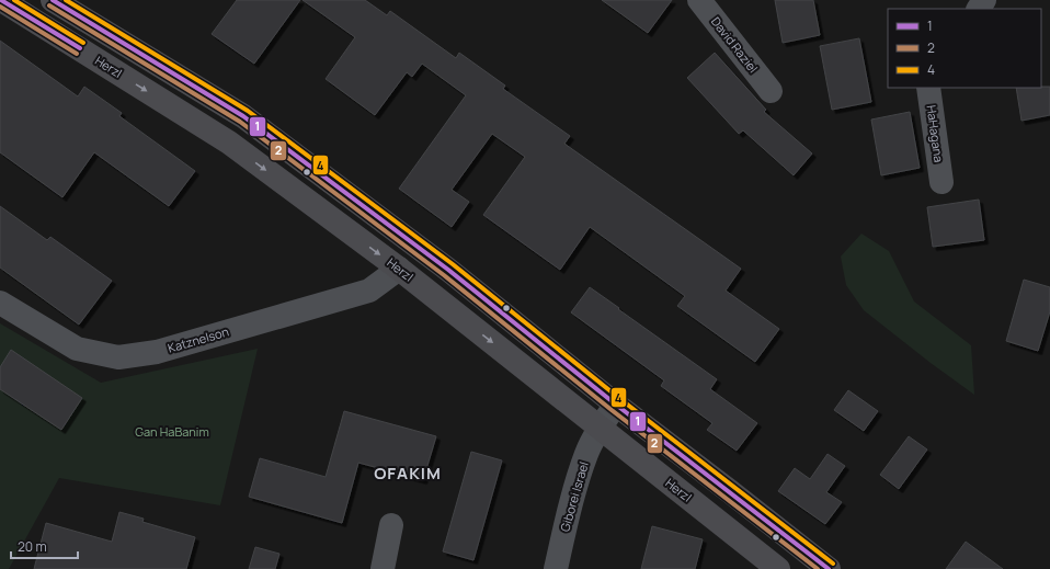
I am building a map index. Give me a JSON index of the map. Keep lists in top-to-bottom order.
{
  "streets": {
    "main road": ["Herzl"],
    "street": [
      "David Raziel",
      "HaHagana",
      "Katznelson",
      "Giborei Israel"
    ]
  },
  "crossings": [
    ["Herzl", "Katznelson"],
    ["Herzl", "Giborei Israel"]
  ],
  "districts": ["OFAKIM"],
  "parks": ["Gan HaBanim"],
  "lines": ["transit line 1", "transit line 4", "transit line 2"],
  "legend": ["1", "2", "4"],
  "scale_bar": "20 m"
}
